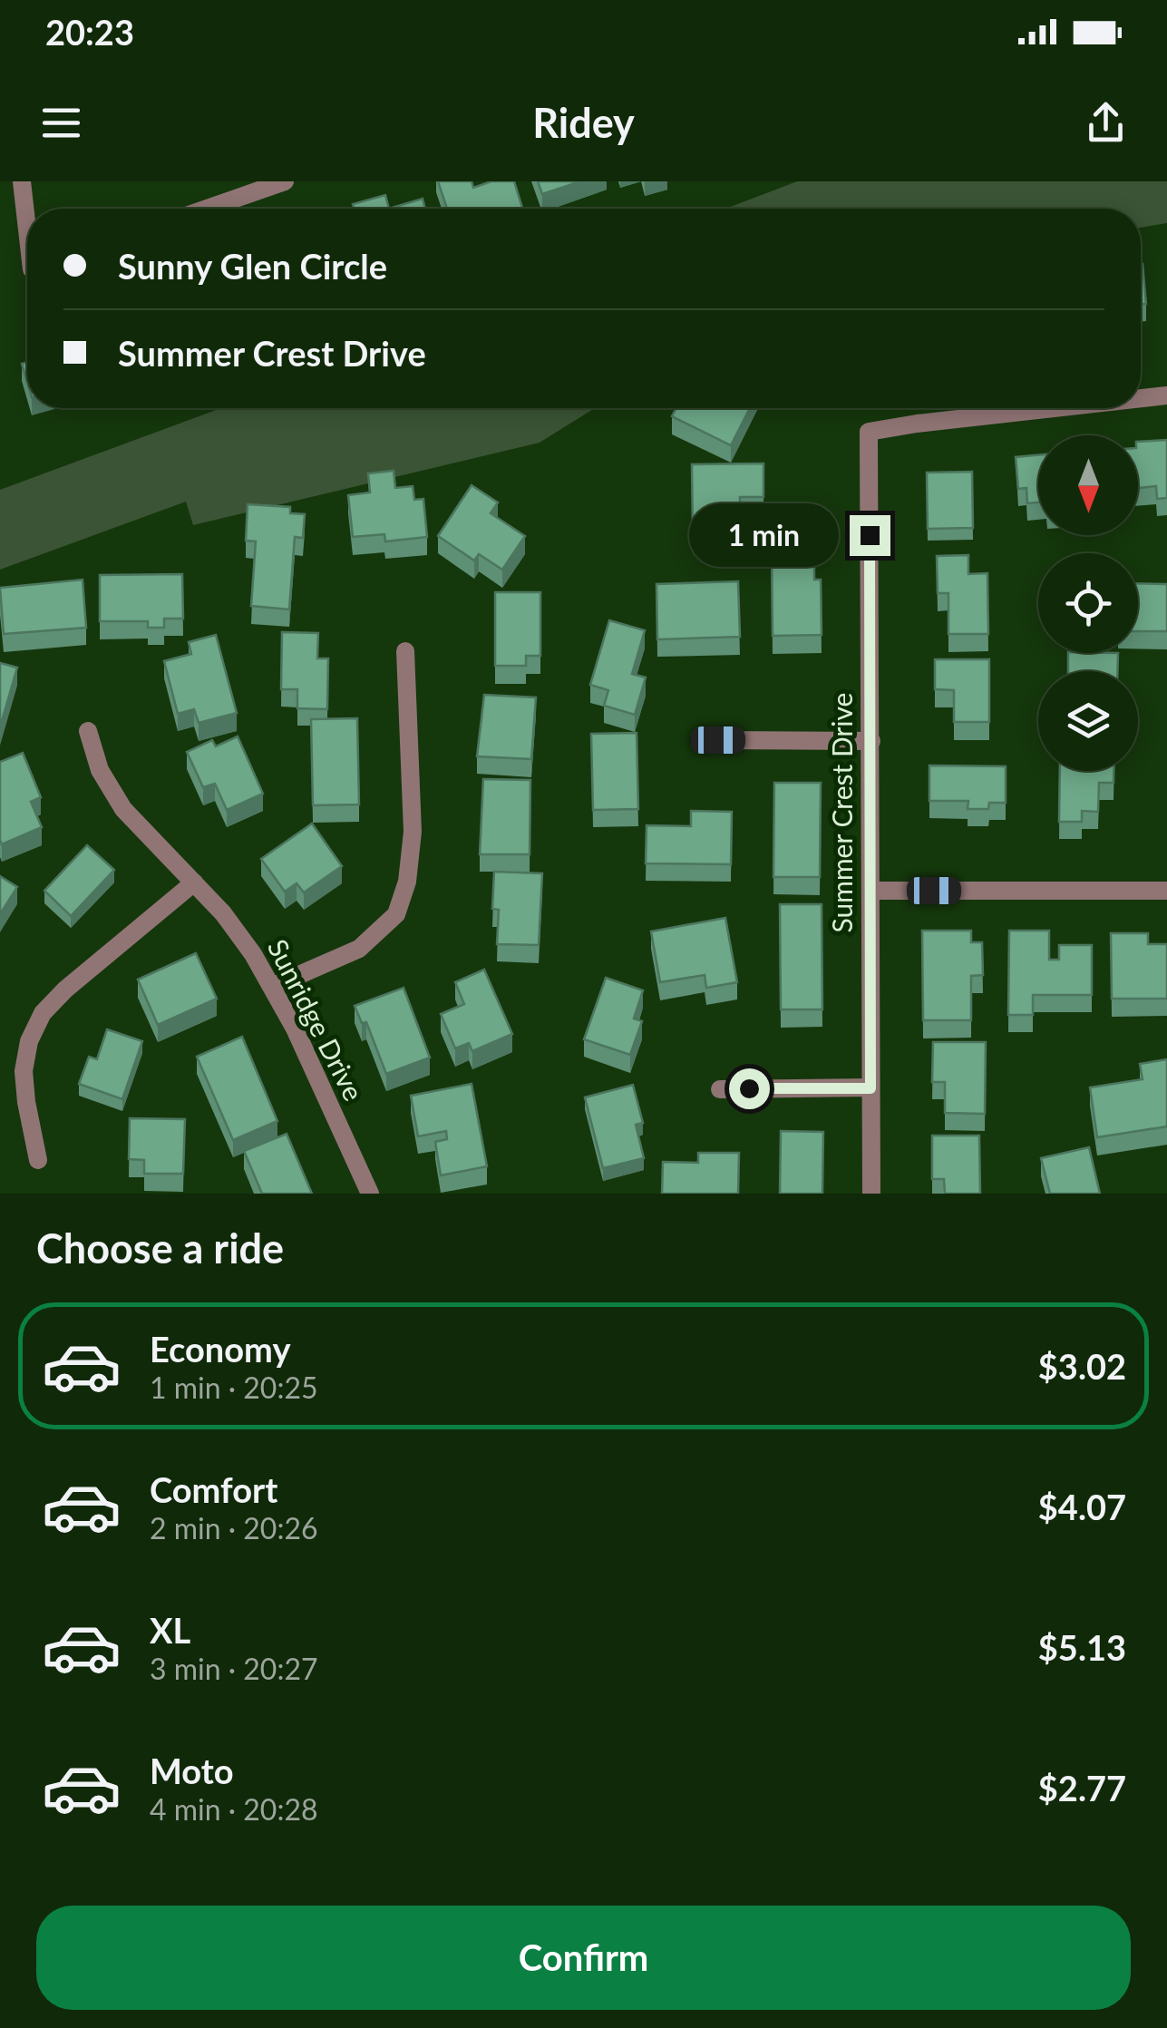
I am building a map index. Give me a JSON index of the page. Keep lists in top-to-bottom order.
{
  "streets": {
    "street": ["Summer Crest Drive", "Sunridge Drive"]
  },
  "north": "bottom",
  "page": {
    "status": "20:23",
    "header": "Ridey",
    "banner": ["Sunny Glen Circle", "Summer Crest Drive"],
    "bubble": "1 min",
    "heading": "Choose a ride",
    "list": [
      {
        "name": "Economy",
        "note": "1 min · 20:25",
        "value": "$3.02"
      },
      {
        "name": "Comfort",
        "note": "2 min · 20:26",
        "value": "$4.07"
      },
      {
        "name": "XL",
        "note": "3 min · 20:27",
        "value": "$5.13"
      },
      {
        "name": "Moto",
        "note": "4 min · 20:28",
        "value": "$2.77"
      }
    ],
    "buttons": "Confirm"
  }
}
